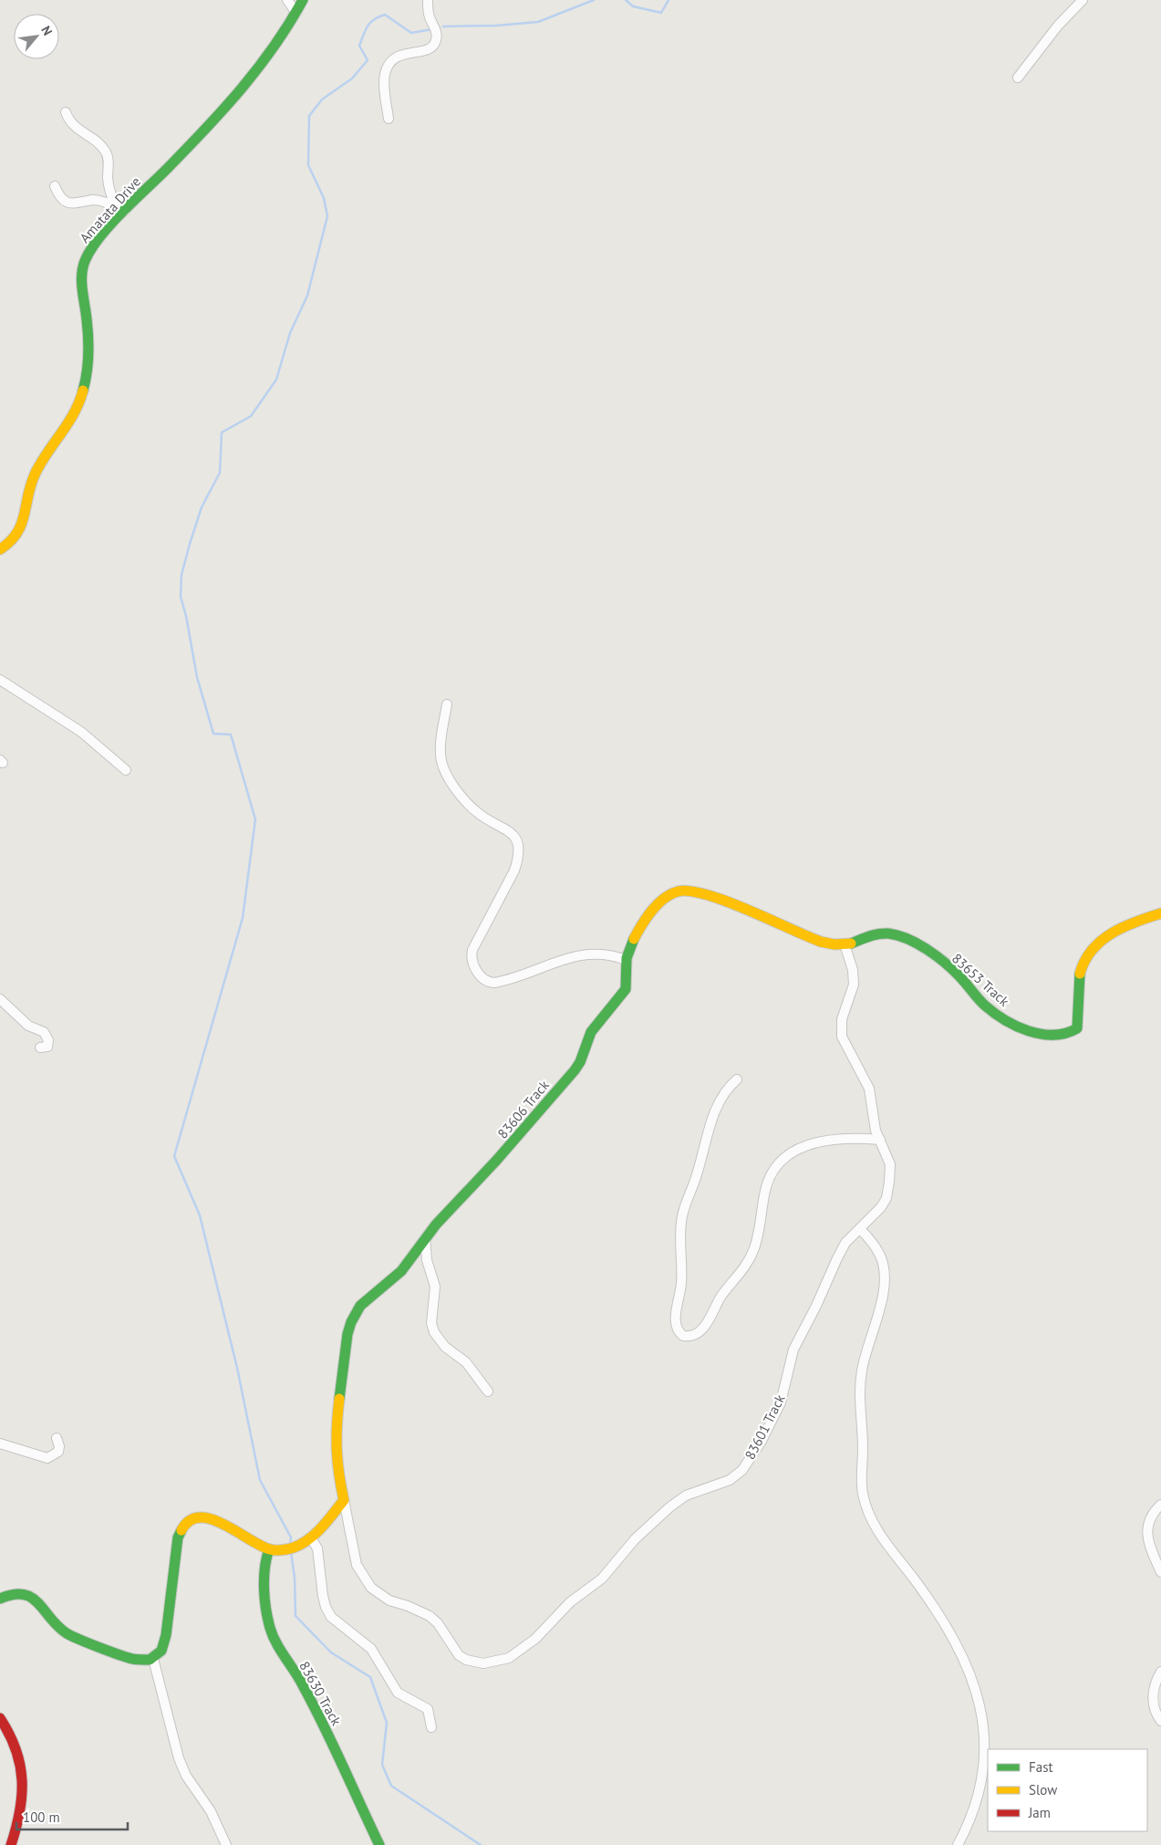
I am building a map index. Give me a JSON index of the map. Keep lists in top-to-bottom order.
{
  "streets": {
    "street": [
      "Amatata Drive",
      "83653 Track",
      "83606 Track",
      "83601 Track",
      "83630 Track"
    ]
  },
  "crossings": [
    ["83653 Track", "83606 Track"],
    ["83653 Track", "83601 Track"],
    ["83606 Track", "83601 Track"]
  ],
  "legend": ["Fast", "Slow", "Jam"],
  "scale_bar": "100 m",
  "north": "top right"
}
